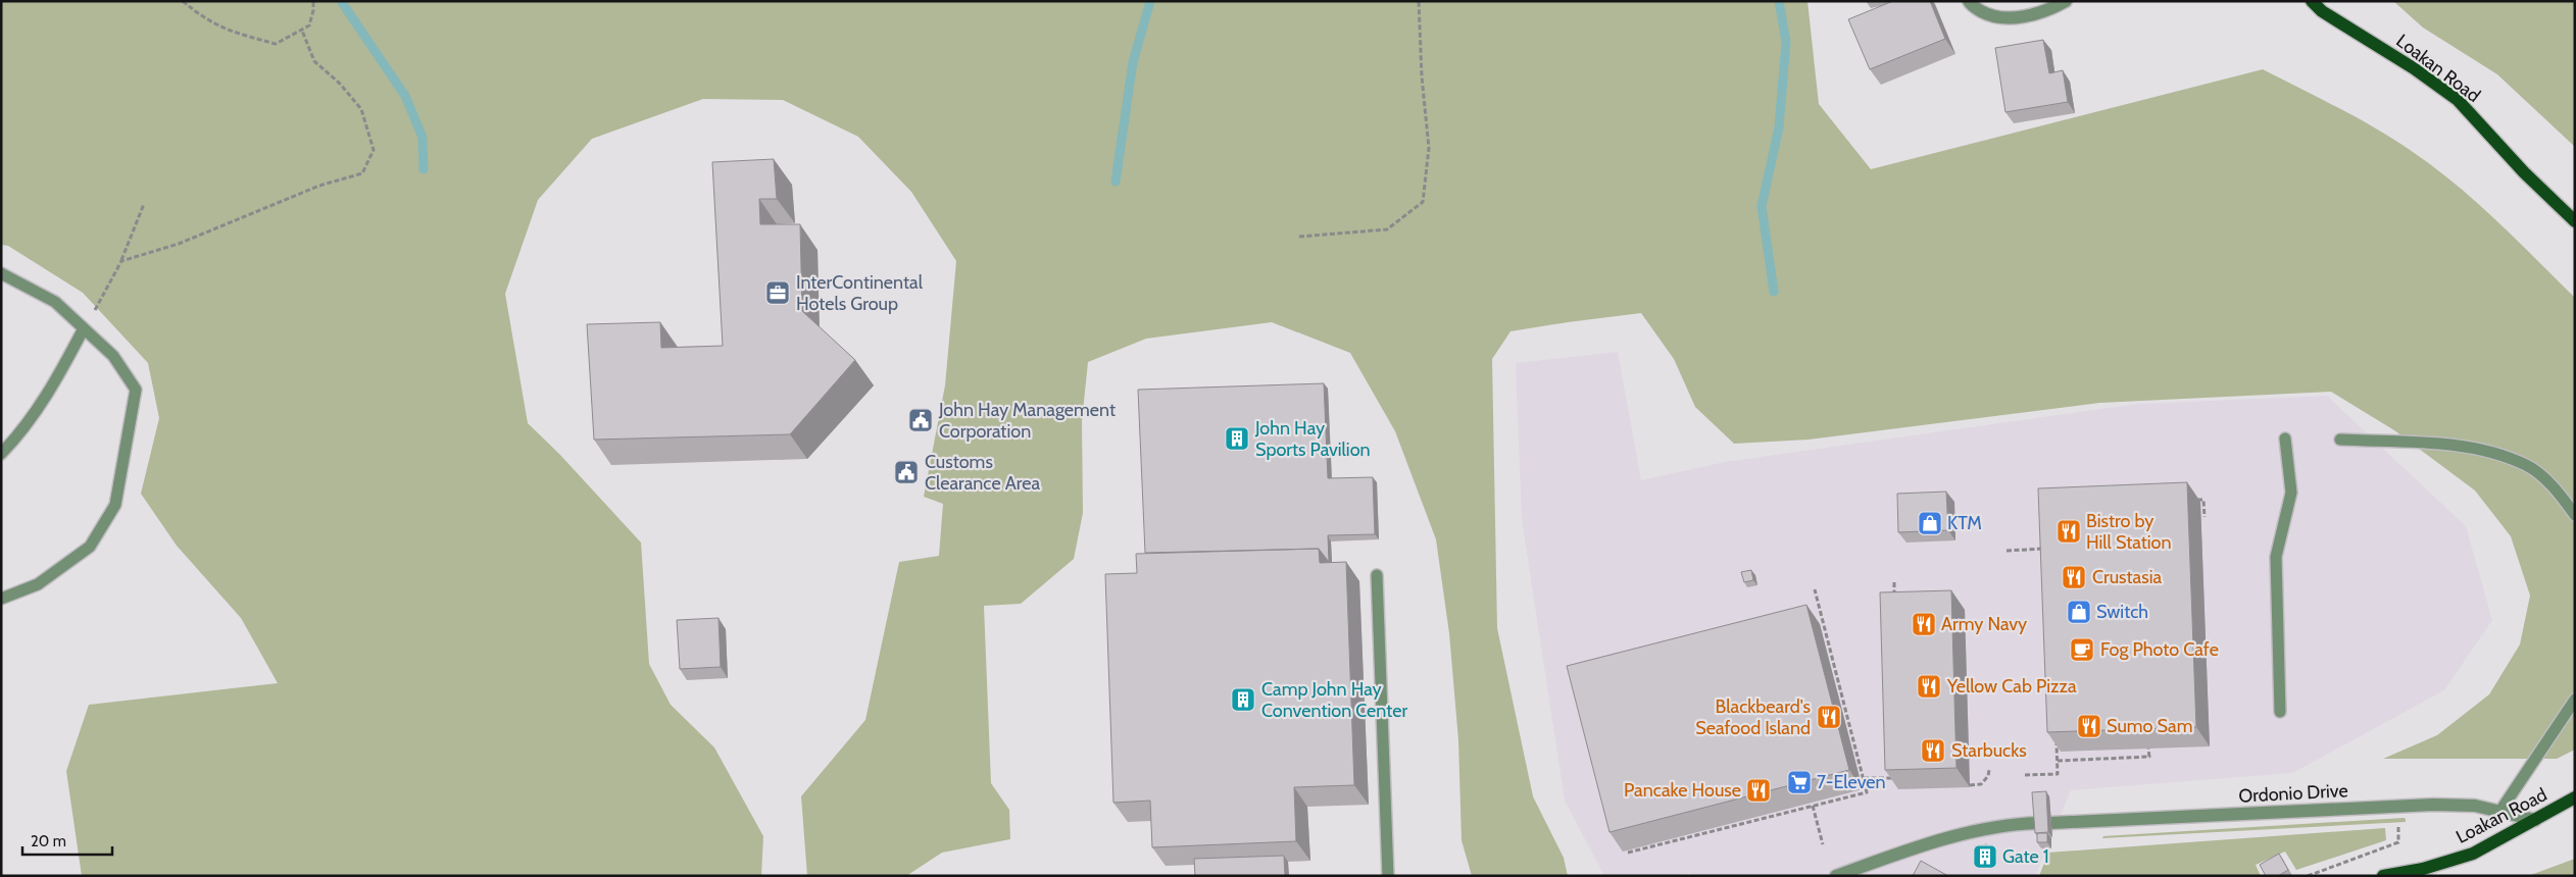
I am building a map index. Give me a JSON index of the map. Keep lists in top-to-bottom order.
{
  "streets": {
    "main road": ["Loakan Road"],
    "street": ["Ordonio Drive"]
  },
  "crossings": [
    ["Loakan Road", "Ordonio Drive"]
  ],
  "places": {
    "office": ["InterContinental Hotels Group"],
    "public building": ["John Hay Management Corporation", "Customs Clearance Area"],
    "building": ["John Hay Sports Pavilion", "Camp John Hay Convention Center", "Gate 1"],
    "shop": ["KTM", "Switch"],
    "restaurant": [
      "Bistro by Hill Station",
      "Crustasia",
      "Army Navy",
      "Yellow Cab Pizza",
      "Blackbeard's Seafood Island",
      "Sumo Sam",
      "Starbucks",
      "Pancake House"
    ],
    "cafe": ["Fog Photo Cafe"],
    "supermarket": ["7-Eleven"]
  },
  "scale_bar": "20 m"
}
